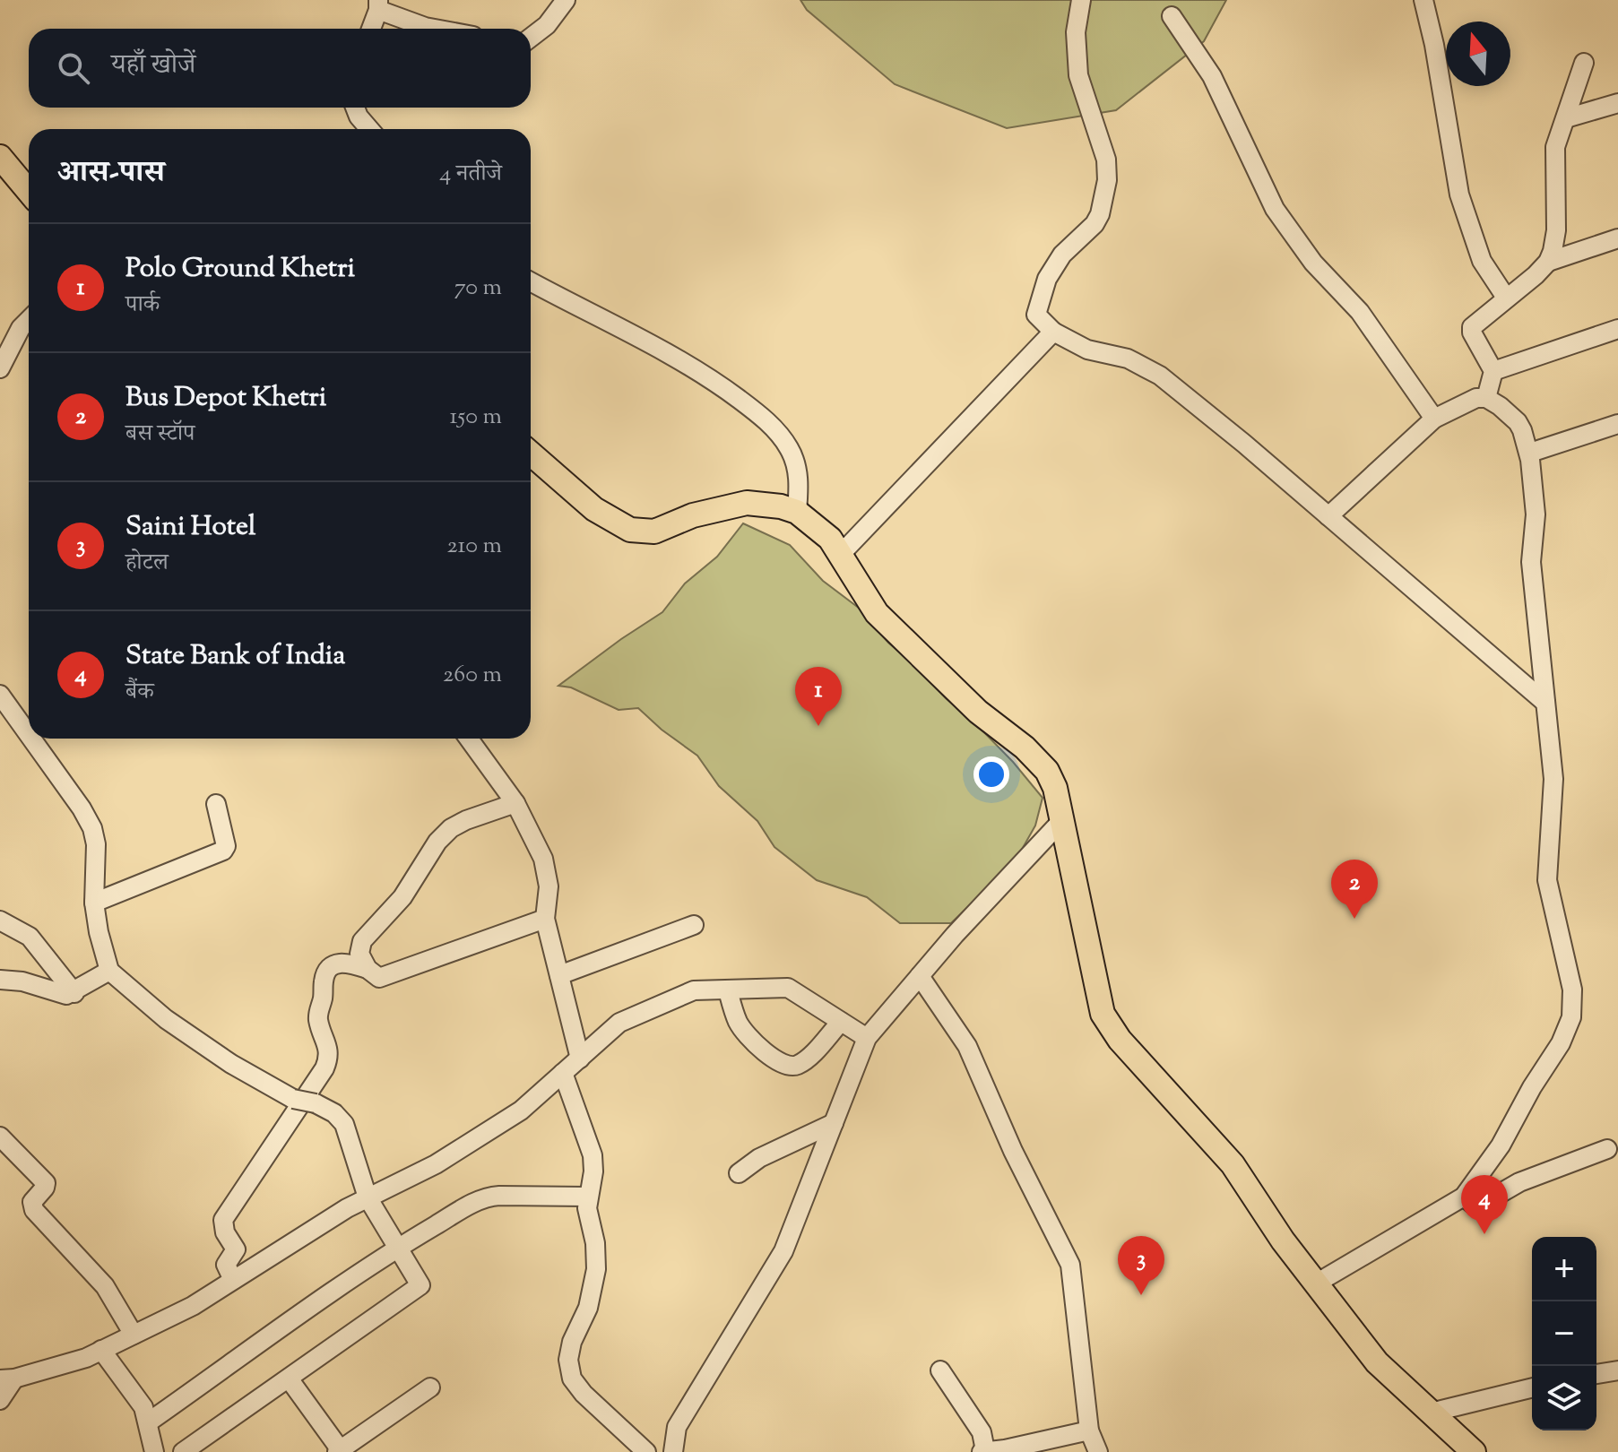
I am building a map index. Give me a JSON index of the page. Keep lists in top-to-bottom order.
{
  "north": "top",
  "page": {
    "search": "यहाँ खोजें",
    "heading": ["आस-पास", "4 नतीजे"],
    "list": [
      {
        "mark": "1",
        "name": "Polo Ground Khetri",
        "note": "पार्क",
        "value": "70 m"
      },
      {
        "mark": "2",
        "name": "Bus Depot Khetri",
        "note": "बस स्टॉप",
        "value": "150 m"
      },
      {
        "mark": "3",
        "name": "Saini Hotel",
        "note": "होटल",
        "value": "210 m"
      },
      {
        "mark": "4",
        "name": "State Bank of India",
        "note": "बैंक",
        "value": "260 m"
      }
    ],
    "pins": [
      "1",
      "2",
      "4",
      "3"
    ],
    "map_buttons": ["+", "−"]
  }
}
